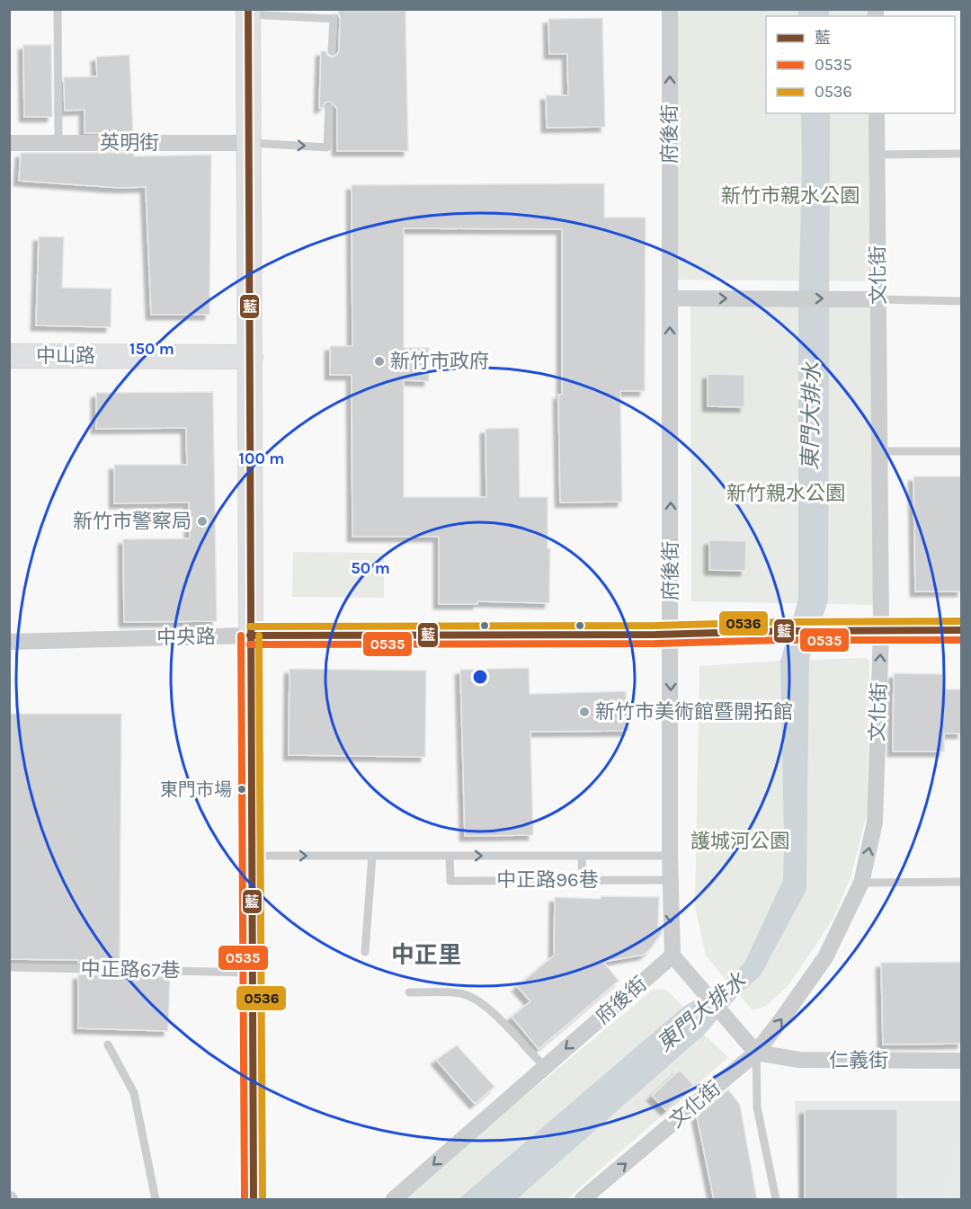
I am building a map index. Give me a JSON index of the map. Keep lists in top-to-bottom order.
{
  "streets": {
    "street": [
      "府後街",
      "英明街",
      "文化街",
      "中山路",
      "中央路",
      "仁義街"
    ],
    "lane": ["中正路96巷", "中正路67巷"]
  },
  "crossings": [
    ["府後街", "中央路"],
    ["府後街", "中正路96巷"],
    ["文化街", "中央路"],
    ["文化街", "仁義街"]
  ],
  "one_way": ["文化街", "中正路96巷"],
  "districts": ["中正里"],
  "water": ["東門大排水"],
  "parks": ["新竹市親水公園", "新竹親水公園", "護城河公園"],
  "places": [
    "新竹市政府",
    "新竹市警察局",
    "新竹市美術館暨開拓館",
    "東門市場"
  ],
  "lines": ["transit line 藍", "transit line 0536", "transit line 0535"],
  "legend": ["藍", "0535", "0536"],
  "rings": ["150 m", "100 m", "50 m"]
}
